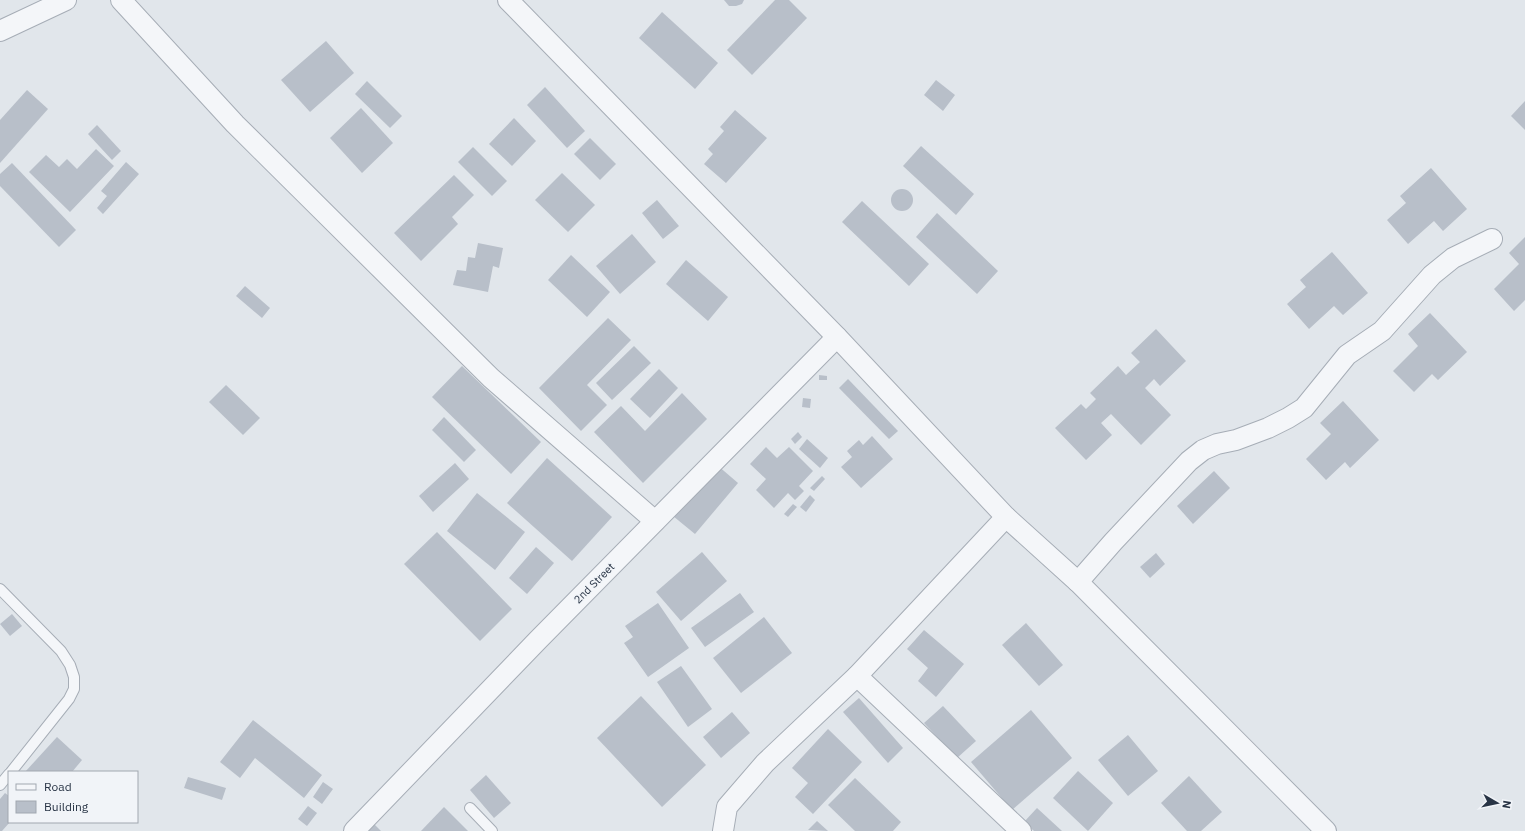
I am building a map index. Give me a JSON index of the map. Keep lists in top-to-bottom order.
{
  "streets": {
    "street": ["2nd Street"]
  },
  "legend": ["Road", "Building"],
  "north": "right"
}
